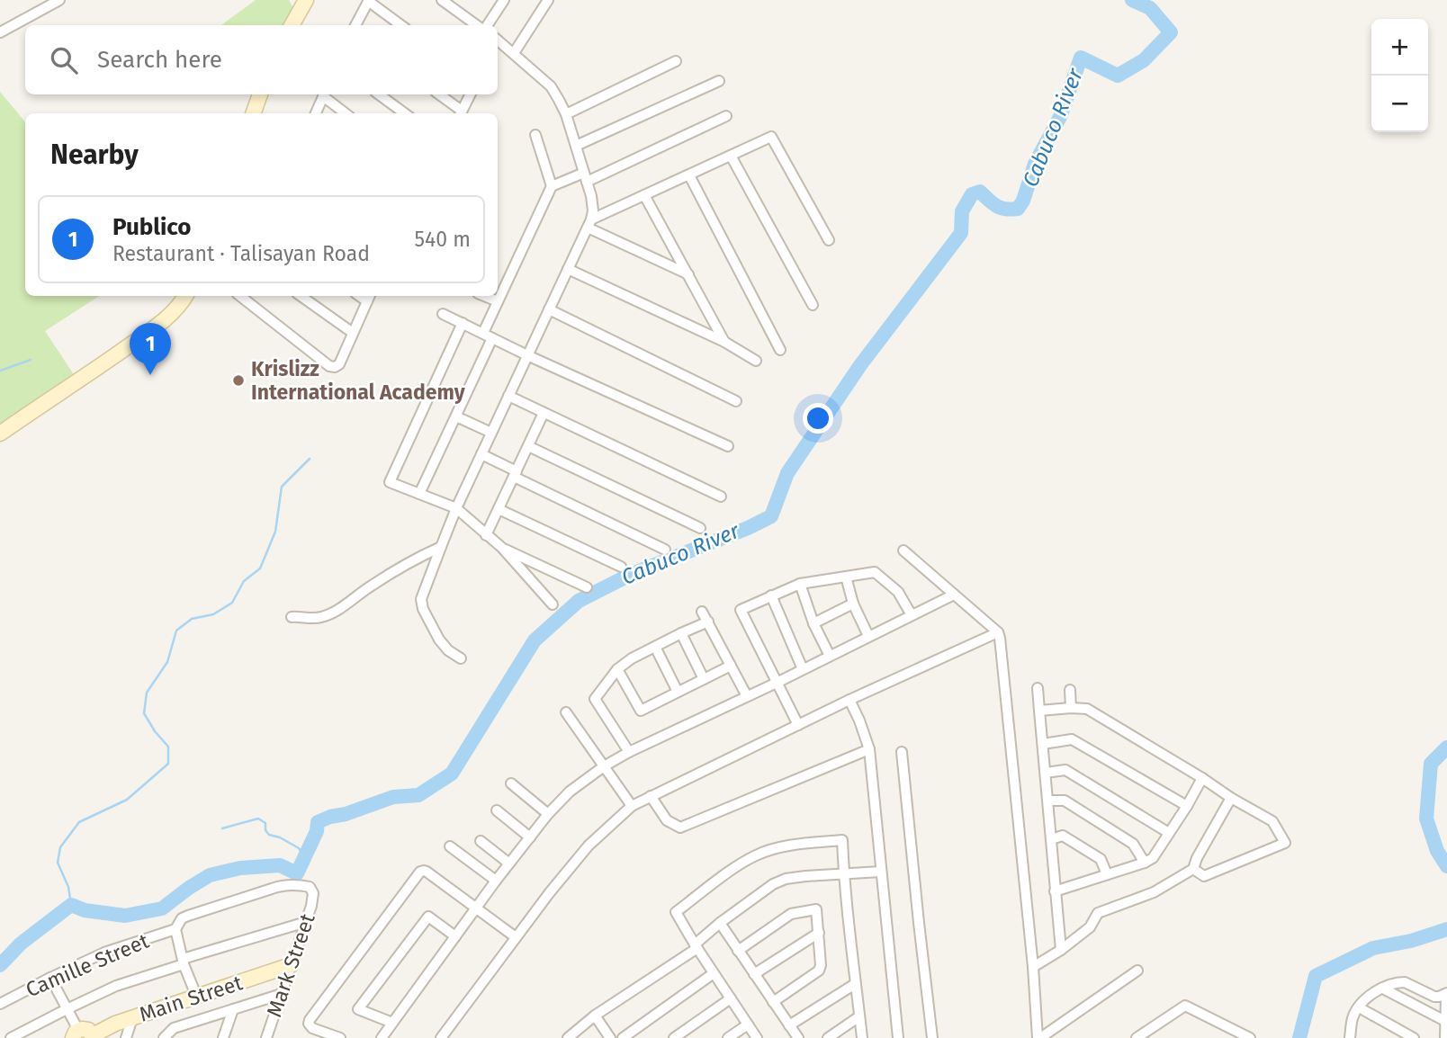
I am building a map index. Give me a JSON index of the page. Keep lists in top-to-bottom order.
{
  "streets": {
    "main road": ["Main Street"],
    "street": ["Camille Street", "Mark Street"]
  },
  "crossings": [
    ["Camille Street", "Mark Street"],
    ["Mark Street", "Main Street"]
  ],
  "water": ["Cabuco River"],
  "places": ["Krislizz International Academy"],
  "page": {
    "map_buttons": ["+", "−"],
    "search": "Search here",
    "heading": "Nearby",
    "list": [
      {
        "mark": "1",
        "name": "Publico",
        "note": "Restaurant · Talisayan Road",
        "value": "540 m"
      }
    ],
    "pins": "1"
  }
}
